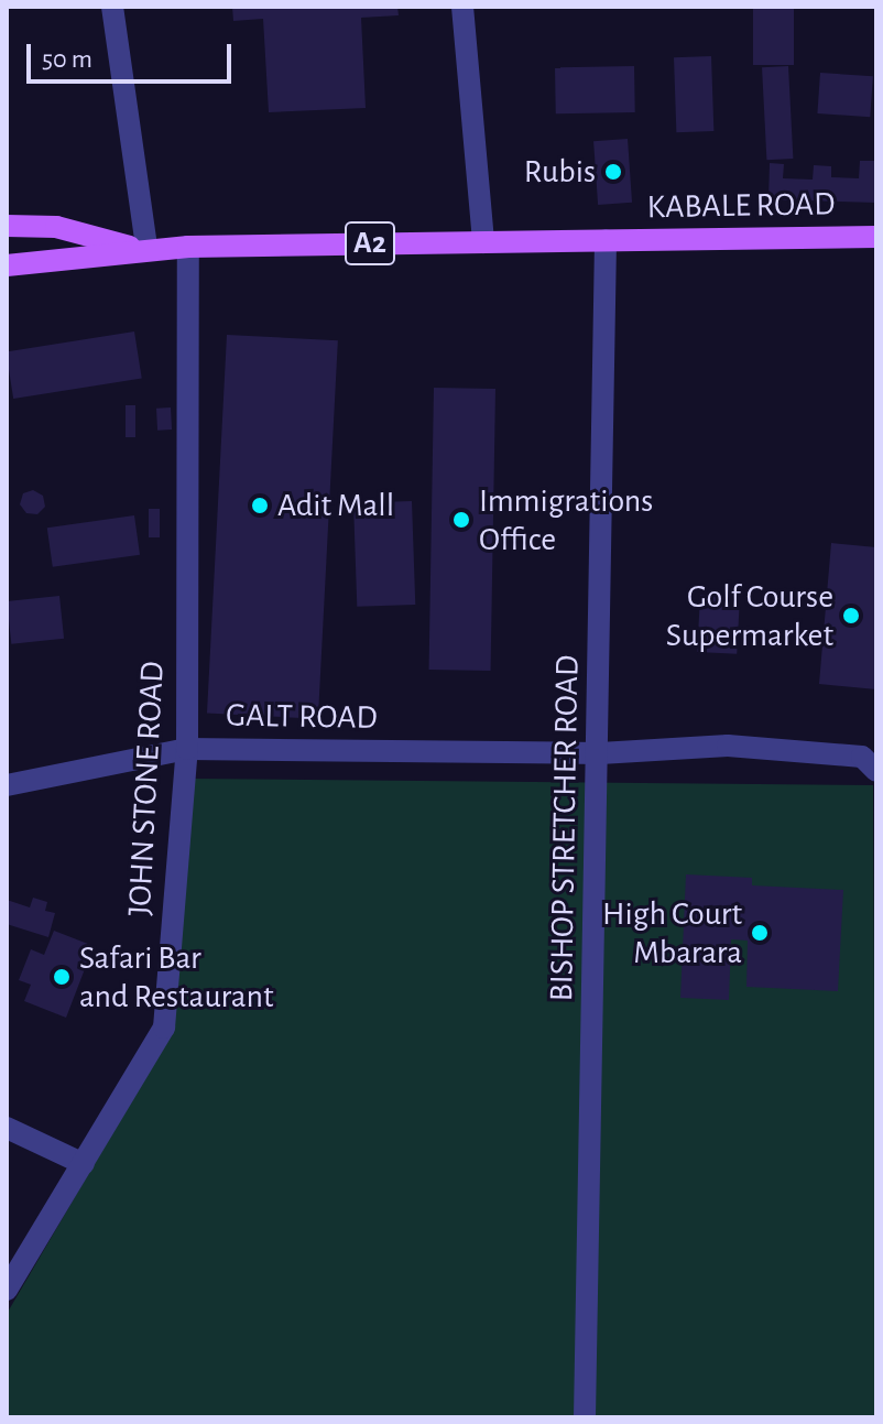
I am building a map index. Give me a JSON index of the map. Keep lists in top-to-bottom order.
{
  "streets": {
    "main road": ["KABALE ROAD", "A2"],
    "street": ["GALT ROAD", "JOHN STONE ROAD", "BISHOP STRETCHER ROAD"]
  },
  "crossings": [
    ["KABALE ROAD", "A2"],
    ["KABALE ROAD", "BISHOP STRETCHER ROAD"],
    ["A2", "JOHN STONE ROAD"],
    ["A2", "BISHOP STRETCHER ROAD"],
    ["GALT ROAD", "JOHN STONE ROAD"],
    ["GALT ROAD", "BISHOP STRETCHER ROAD"]
  ],
  "places": [
    "Rubis",
    "Adit Mall",
    "Immigrations Office",
    "Golf Course Supermarket",
    "High Court Mbarara",
    "Safari Bar and Restaurant"
  ],
  "scale_bar": "50 m"
}
